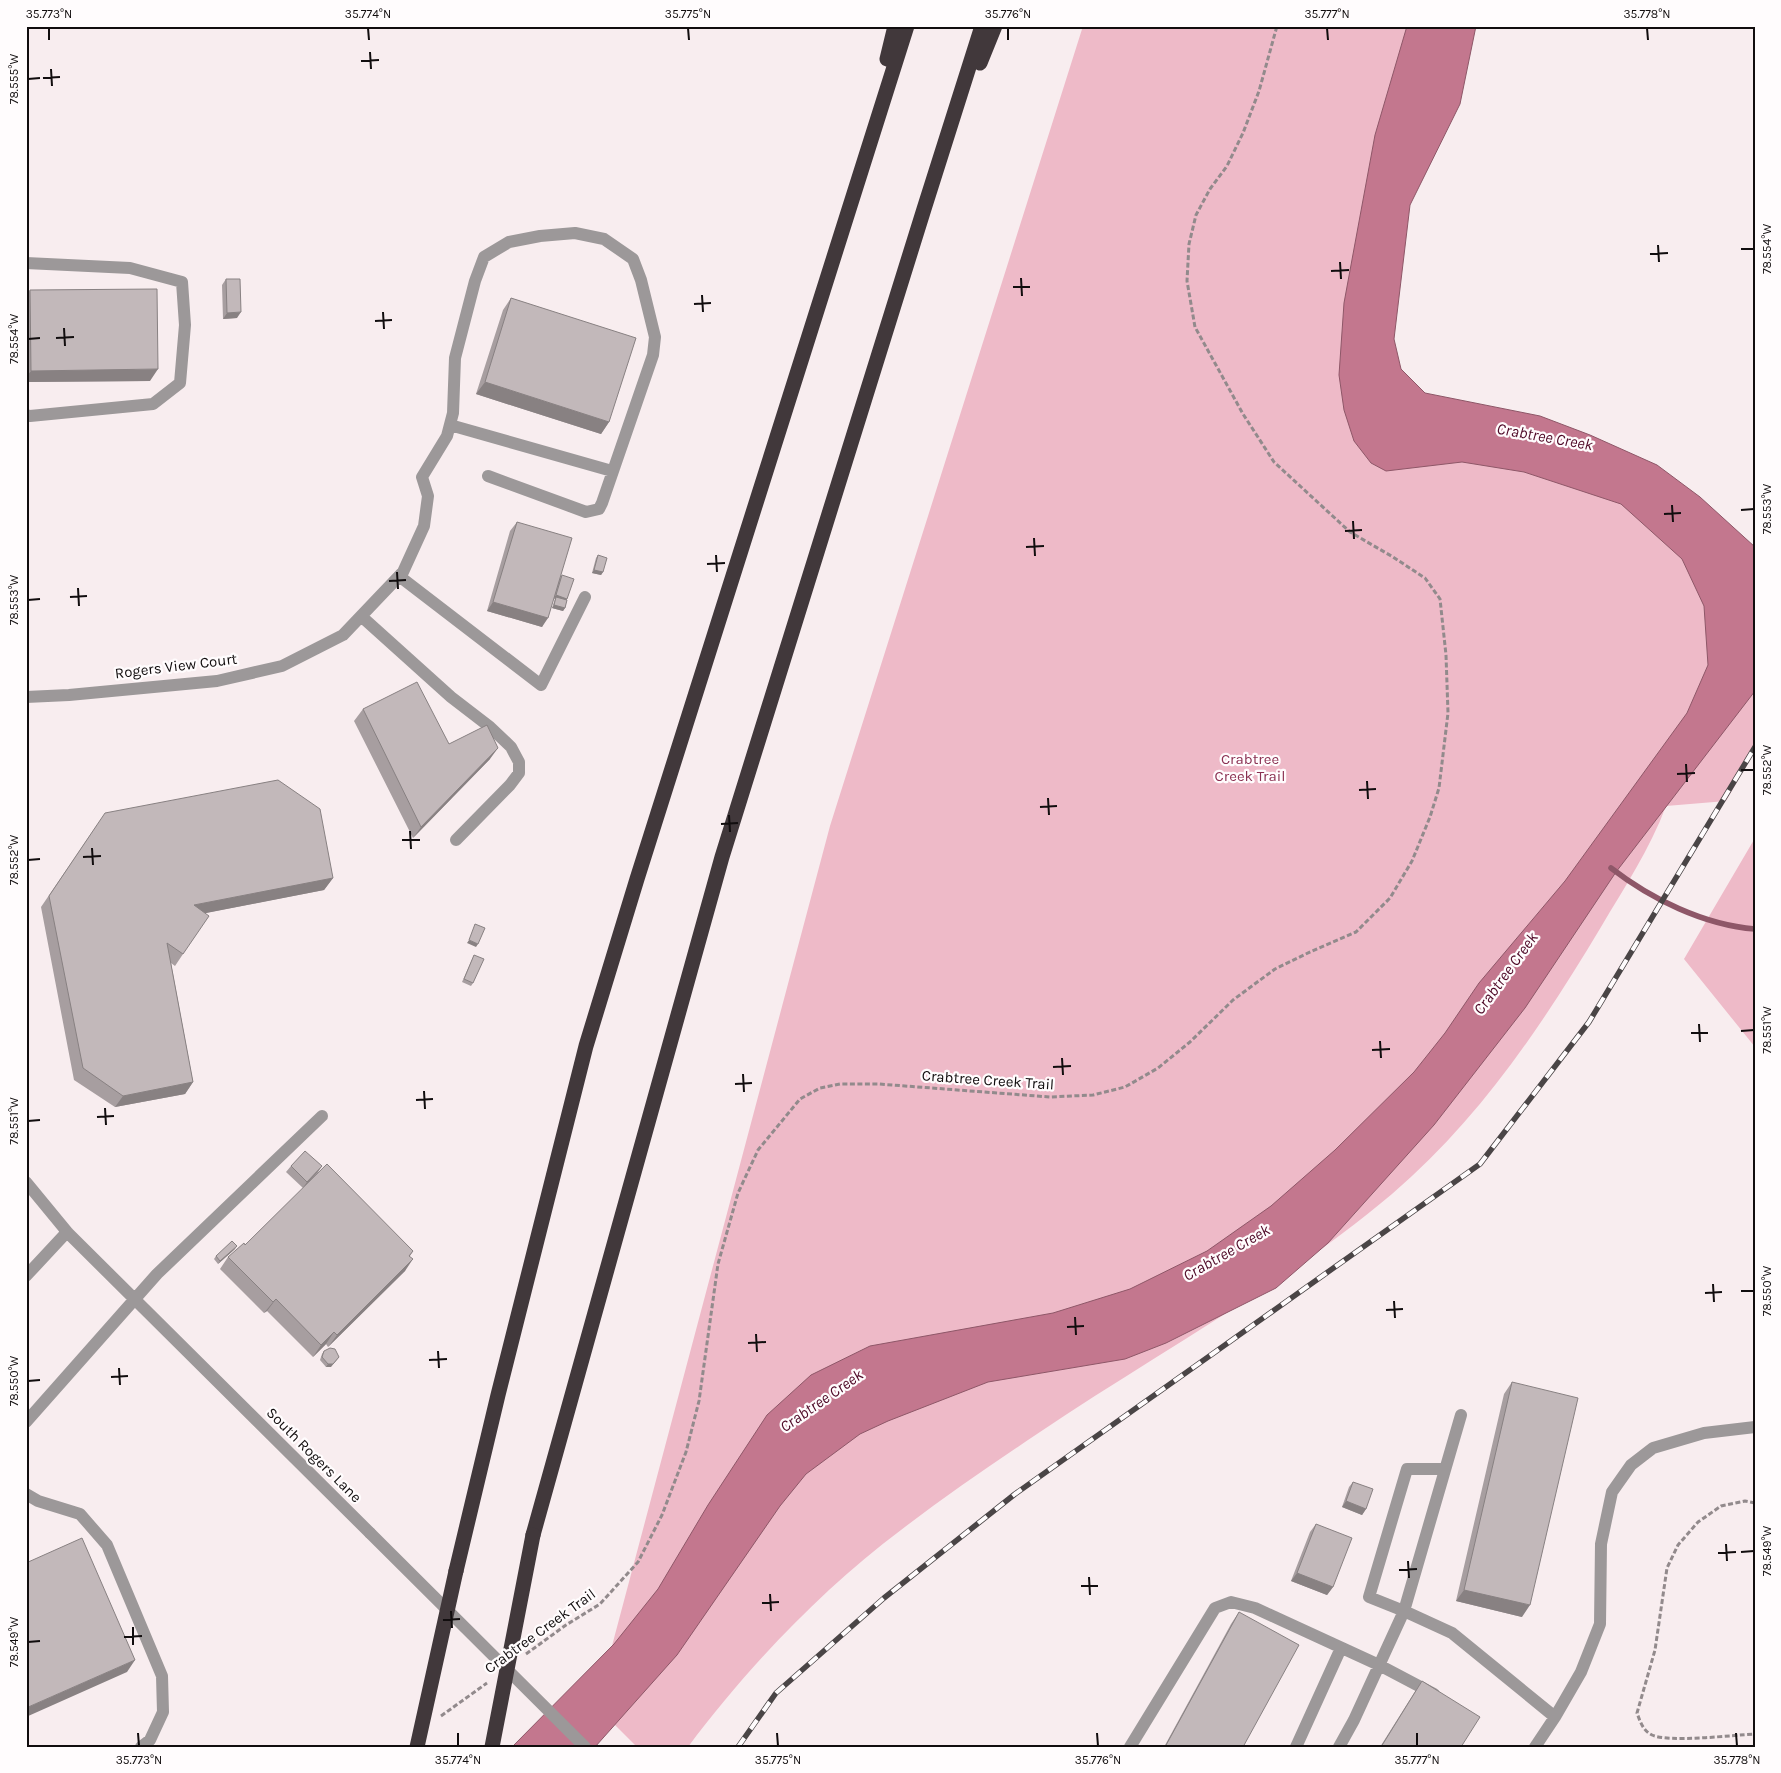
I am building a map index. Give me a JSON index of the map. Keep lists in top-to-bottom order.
{
  "streets": {
    "street": ["Rogers View Court", "South Rogers Lane"],
    "path": ["Crabtree Creek Trail"]
  },
  "water": ["Crabtree Creek"],
  "parks": ["Crabtree Creek Trail"],
  "coordinates": [
    "35.773°N",
    "35.774°N",
    "35.775°N",
    "35.776°N",
    "35.777°N",
    "35.778°N",
    "78.555°W",
    "78.554°W",
    "78.553°W",
    "78.552°W",
    "78.551°W",
    "78.550°W",
    "78.549°W"
  ]
}
